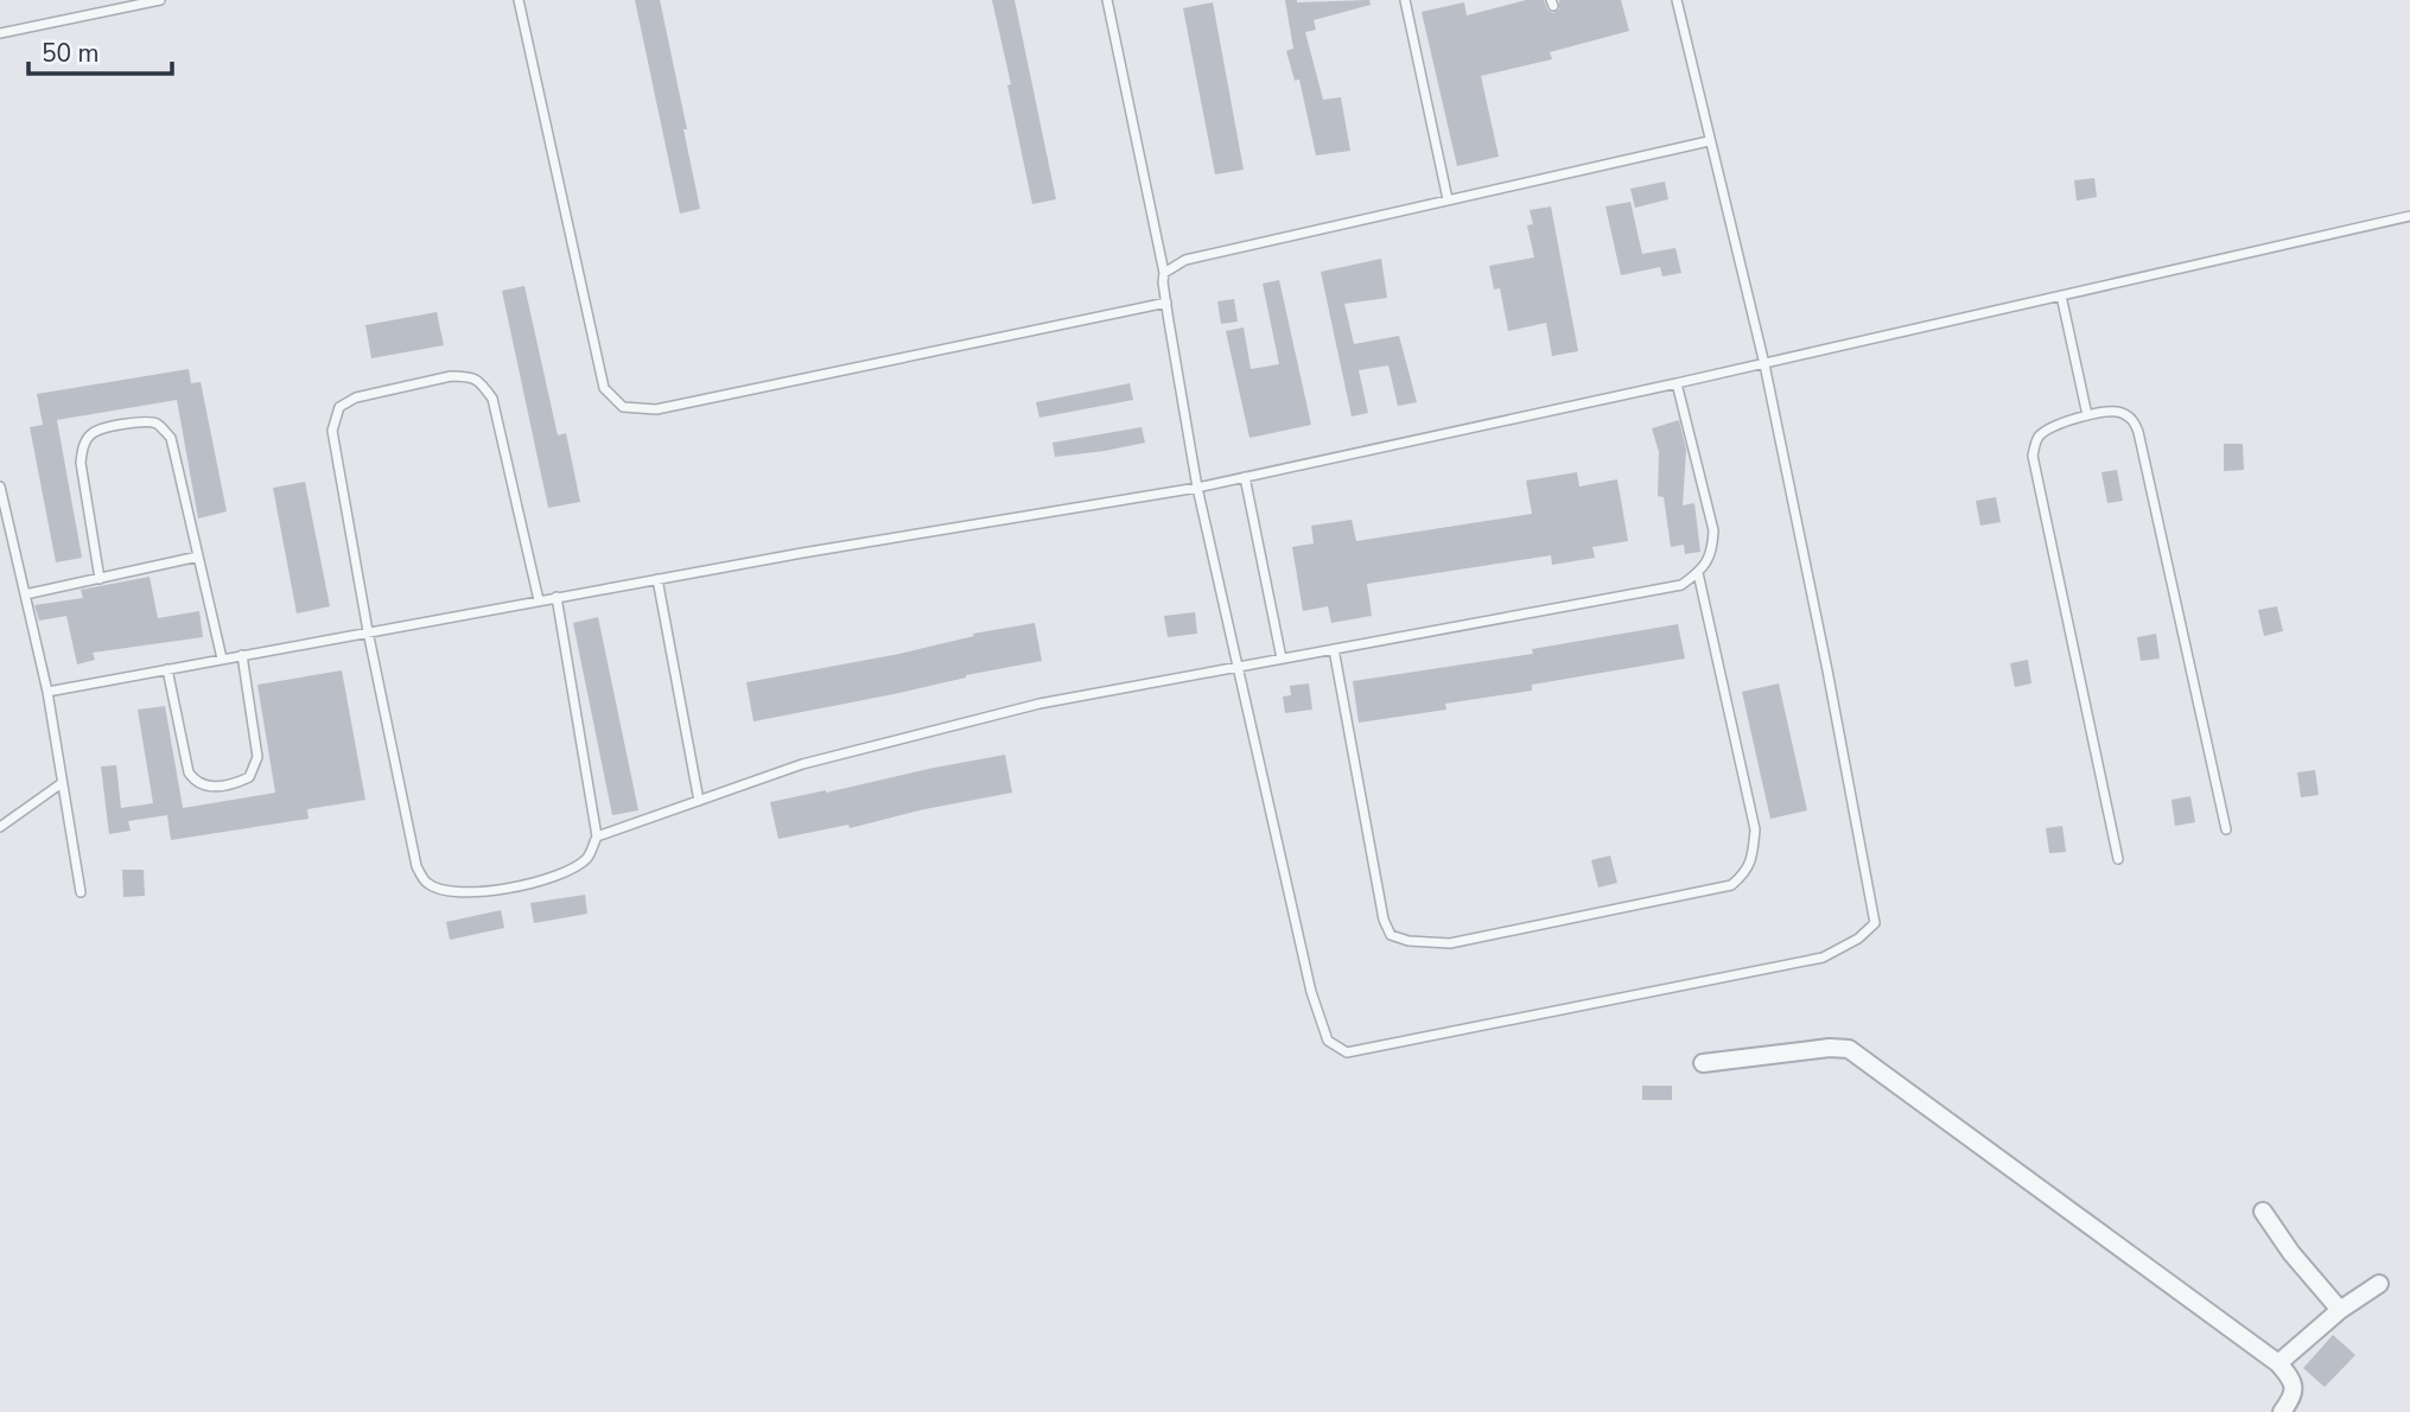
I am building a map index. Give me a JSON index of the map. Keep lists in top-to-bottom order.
{
  "scale_bar": "50 m"
}
